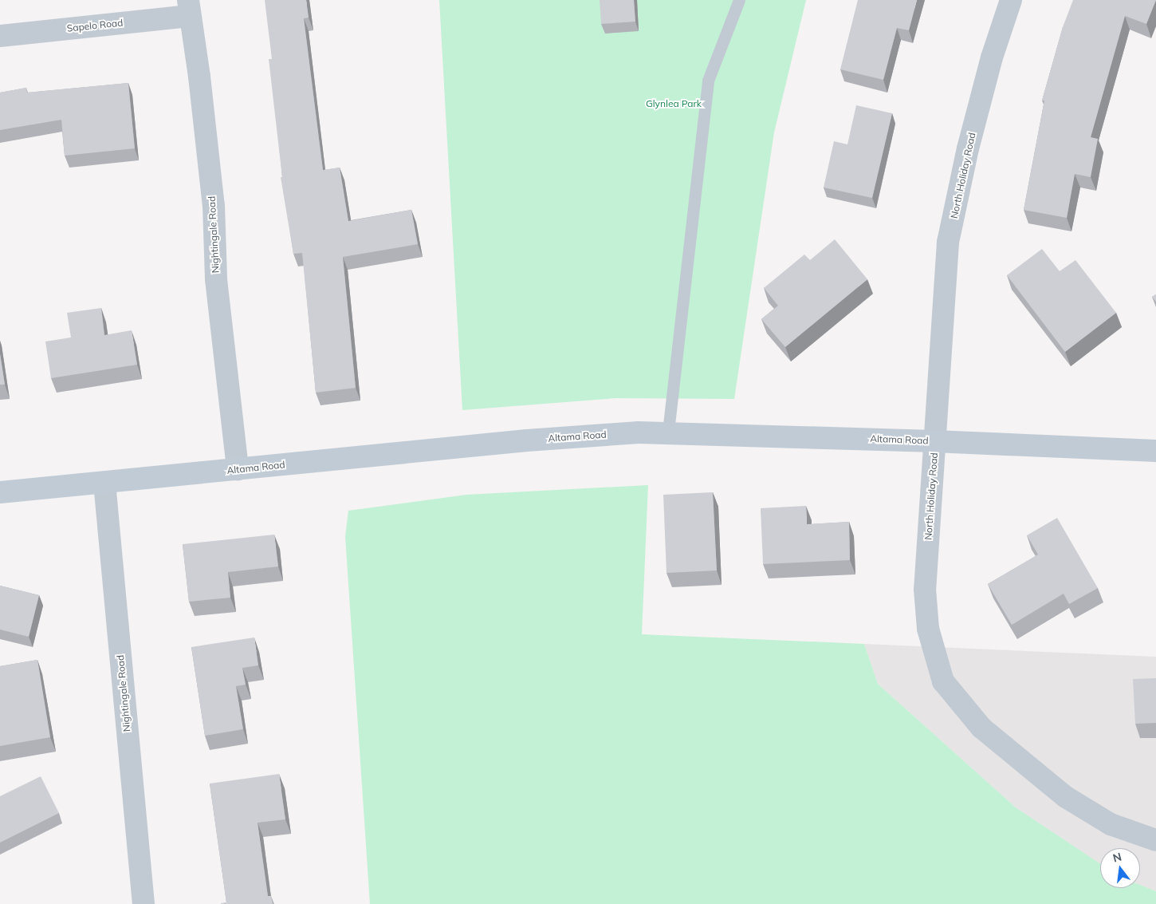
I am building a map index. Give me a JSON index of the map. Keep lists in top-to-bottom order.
{
  "streets": {
    "street": [
      "Sapelo Road",
      "North Holiday Road",
      "Nightingale Road",
      "Altama Road"
    ]
  },
  "crossings": [
    ["Sapelo Road", "Nightingale Road"],
    ["North Holiday Road", "Altama Road"],
    ["Nightingale Road", "Altama Road"]
  ],
  "parks": ["Glynlea Park"],
  "north": "top"
}
